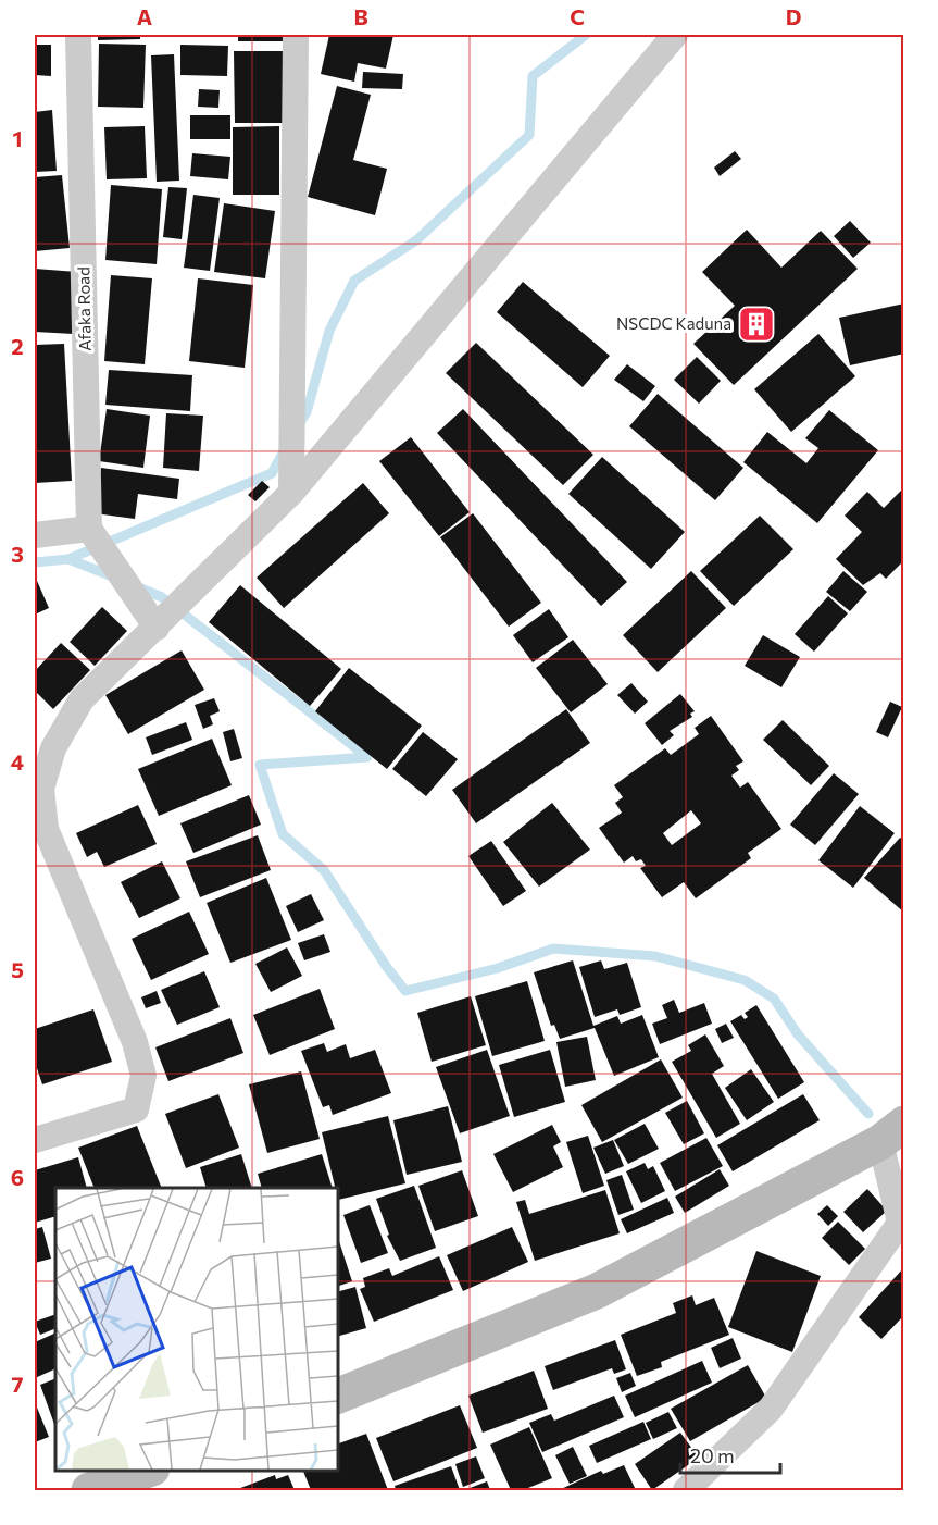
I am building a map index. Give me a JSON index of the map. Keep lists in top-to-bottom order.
{
  "streets": {
    "street": ["Afaka Road"]
  },
  "places": {
    "building": ["NSCDC Kaduna"]
  },
  "scale_bar": "20 m",
  "grid": {
    "columns": [
      "A",
      "B",
      "C",
      "D"
    ],
    "rows": [
      "1",
      "2",
      "3",
      "4",
      "5",
      "6",
      "7"
    ]
  }
}
